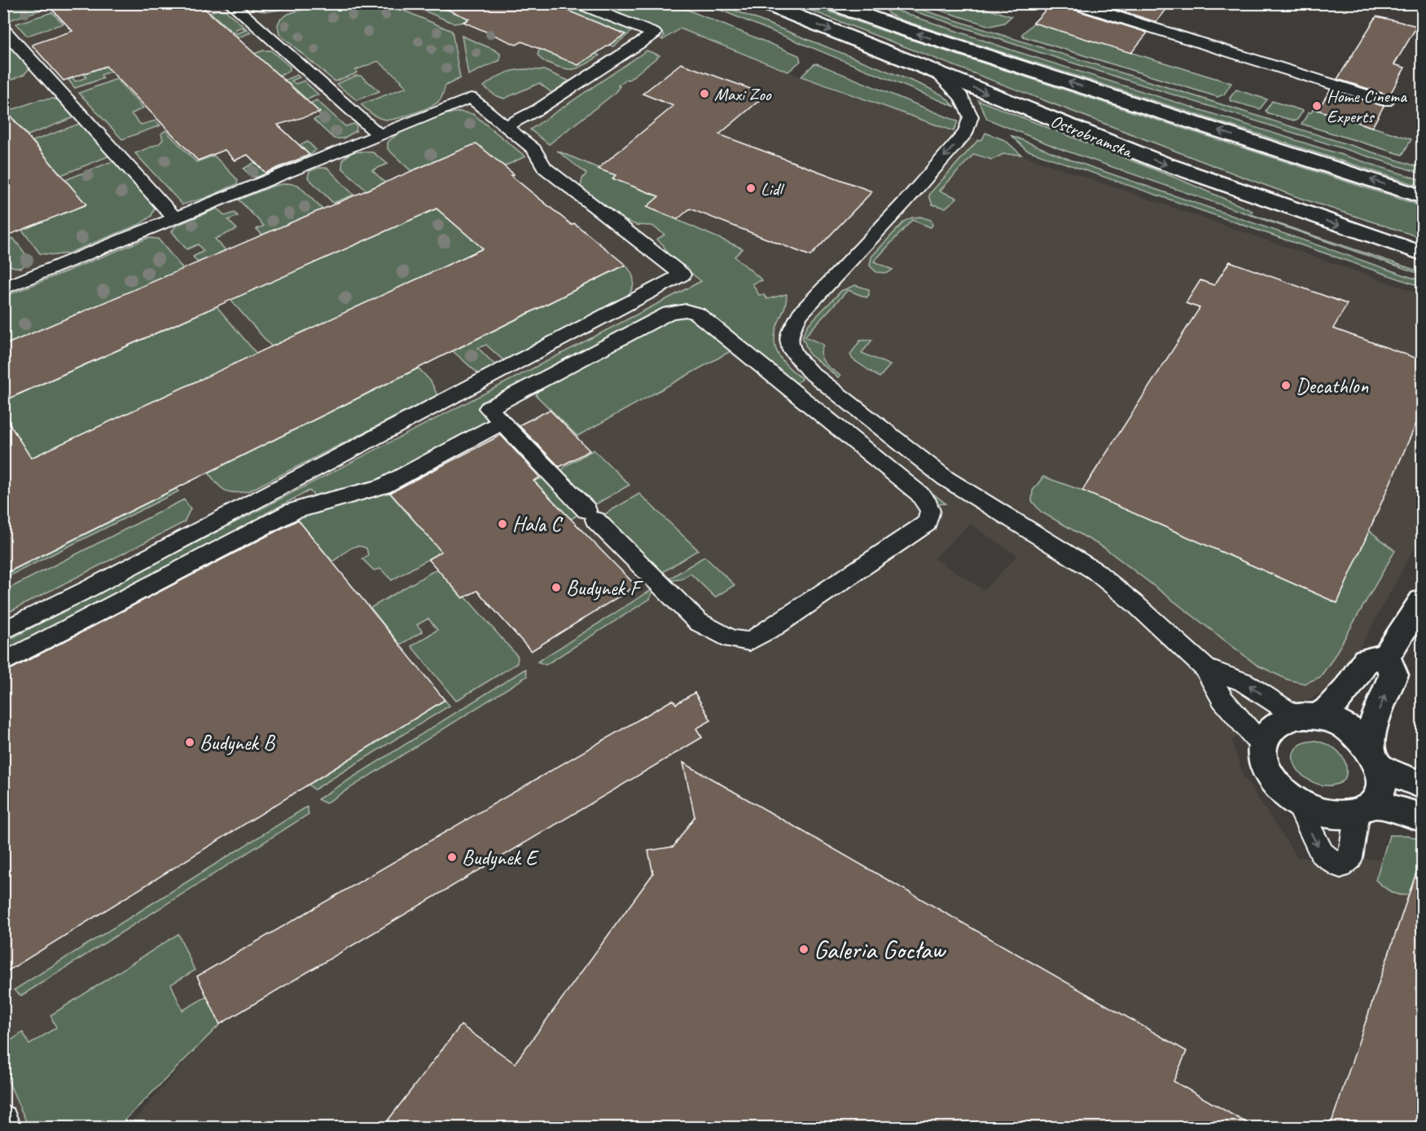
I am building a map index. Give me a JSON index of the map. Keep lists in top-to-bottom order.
{
  "streets": {
    "main road": ["Ostrobramska"]
  },
  "places": [
    "Maxi Zoo",
    "Home Cinema Experts",
    "Lidl",
    "Decathlon",
    "Hala C",
    "Budynek F",
    "Budynek B",
    "Budynek E",
    "Galeria Gocław"
  ]
}
